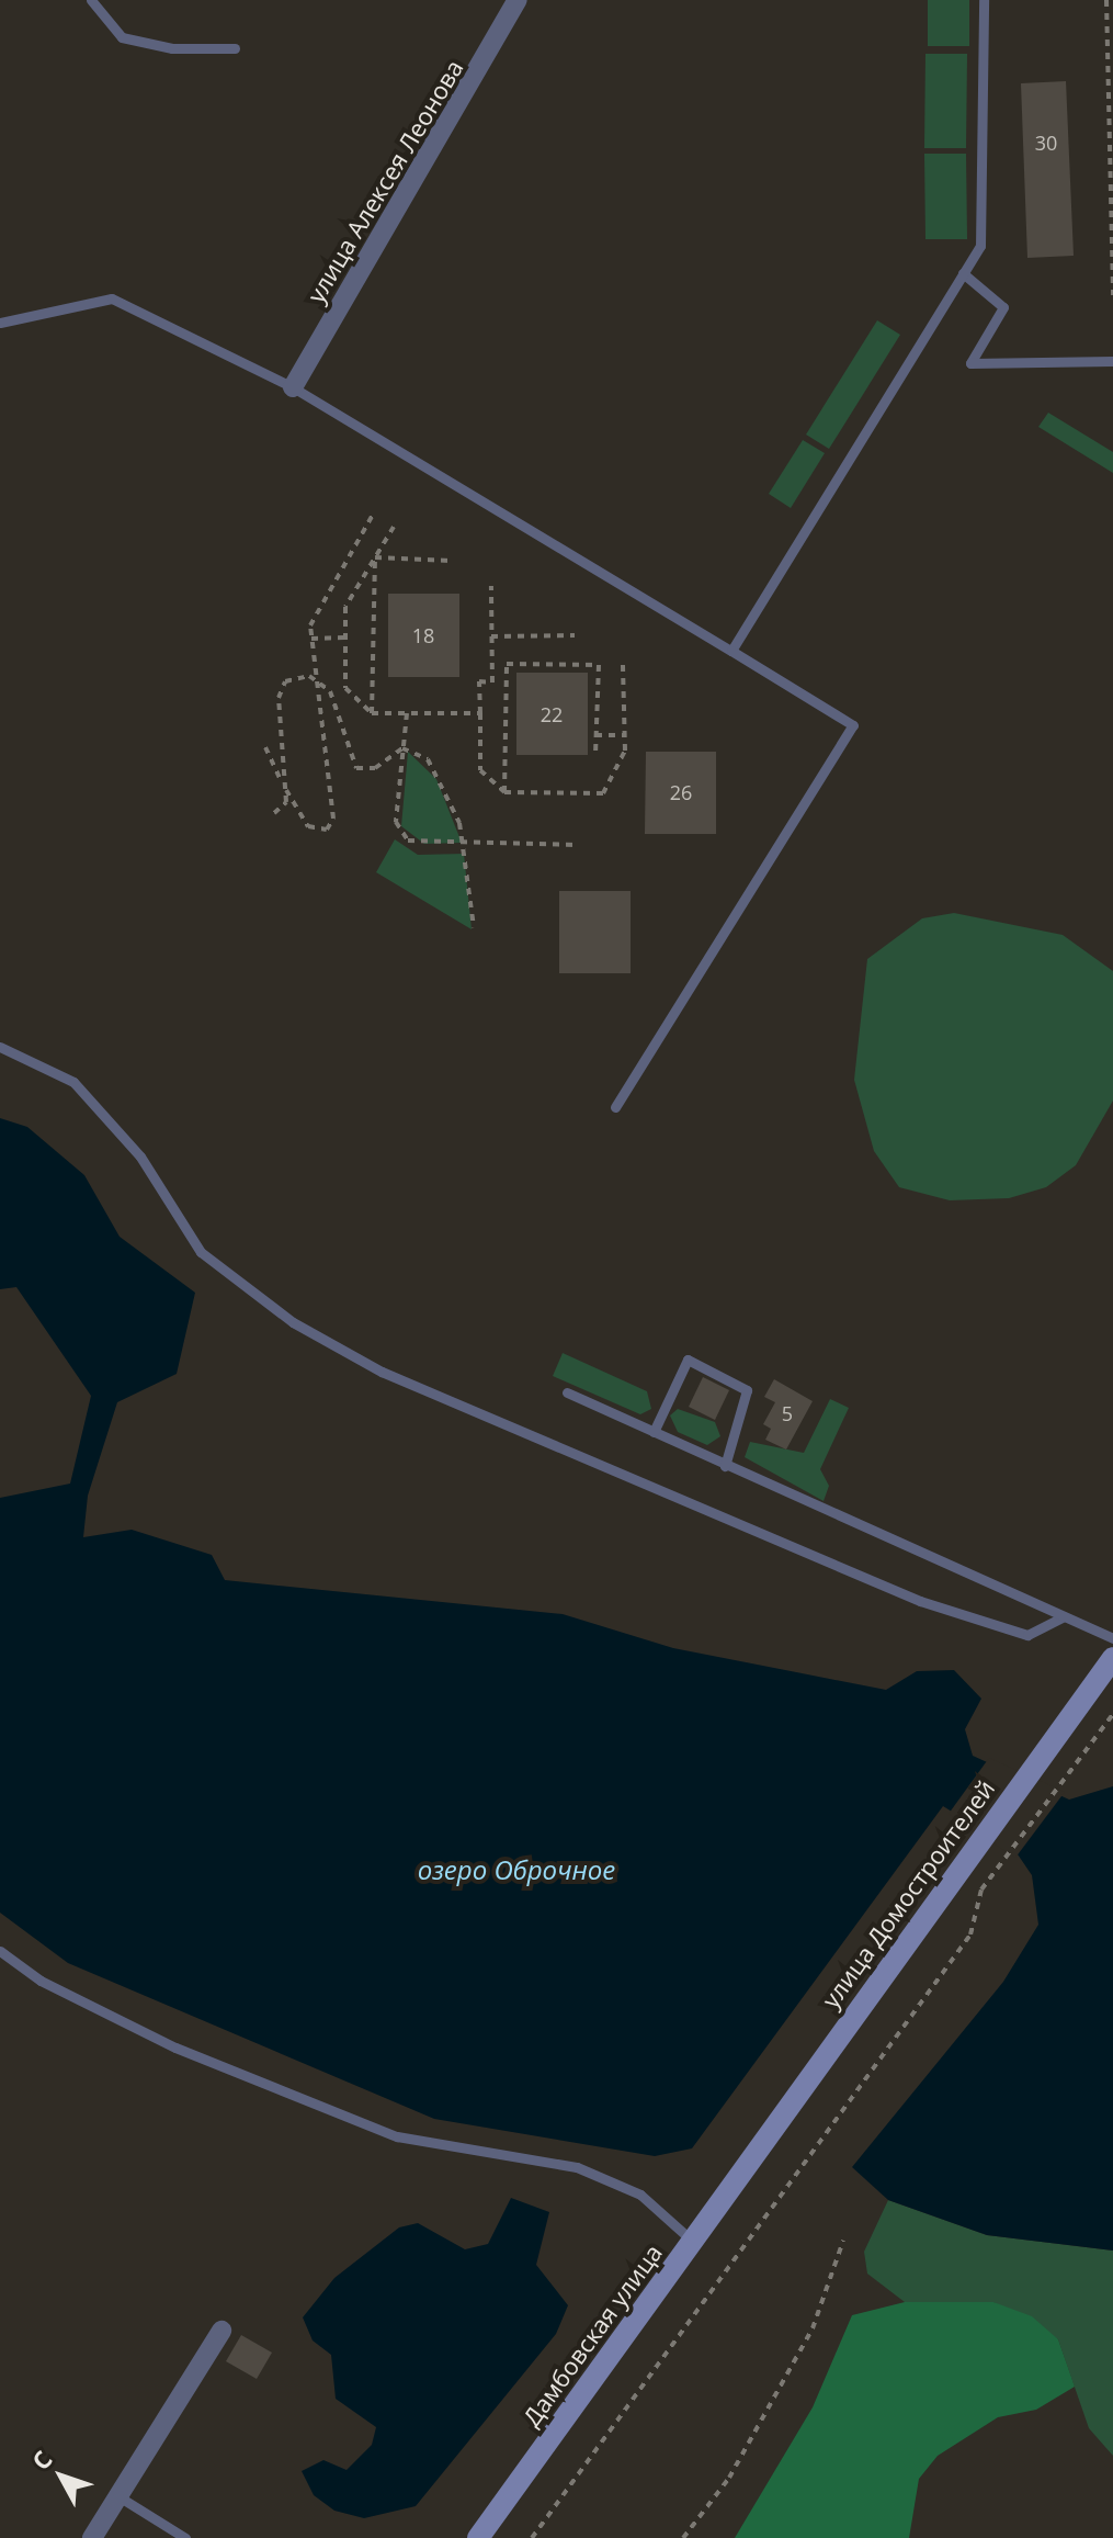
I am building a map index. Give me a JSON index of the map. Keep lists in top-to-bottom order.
{
  "streets": {
    "main road": ["улица Домостроителей", "Дамбовская улица"],
    "street": ["улица Алексея Леонова"]
  },
  "crossings": [
    ["улица Домостроителей", "Дамбовская улица"]
  ],
  "water": ["озеро Оброчное"],
  "house_numbers": [
    "30",
    "18",
    "22",
    "26",
    "5"
  ],
  "north": "top left"
}
